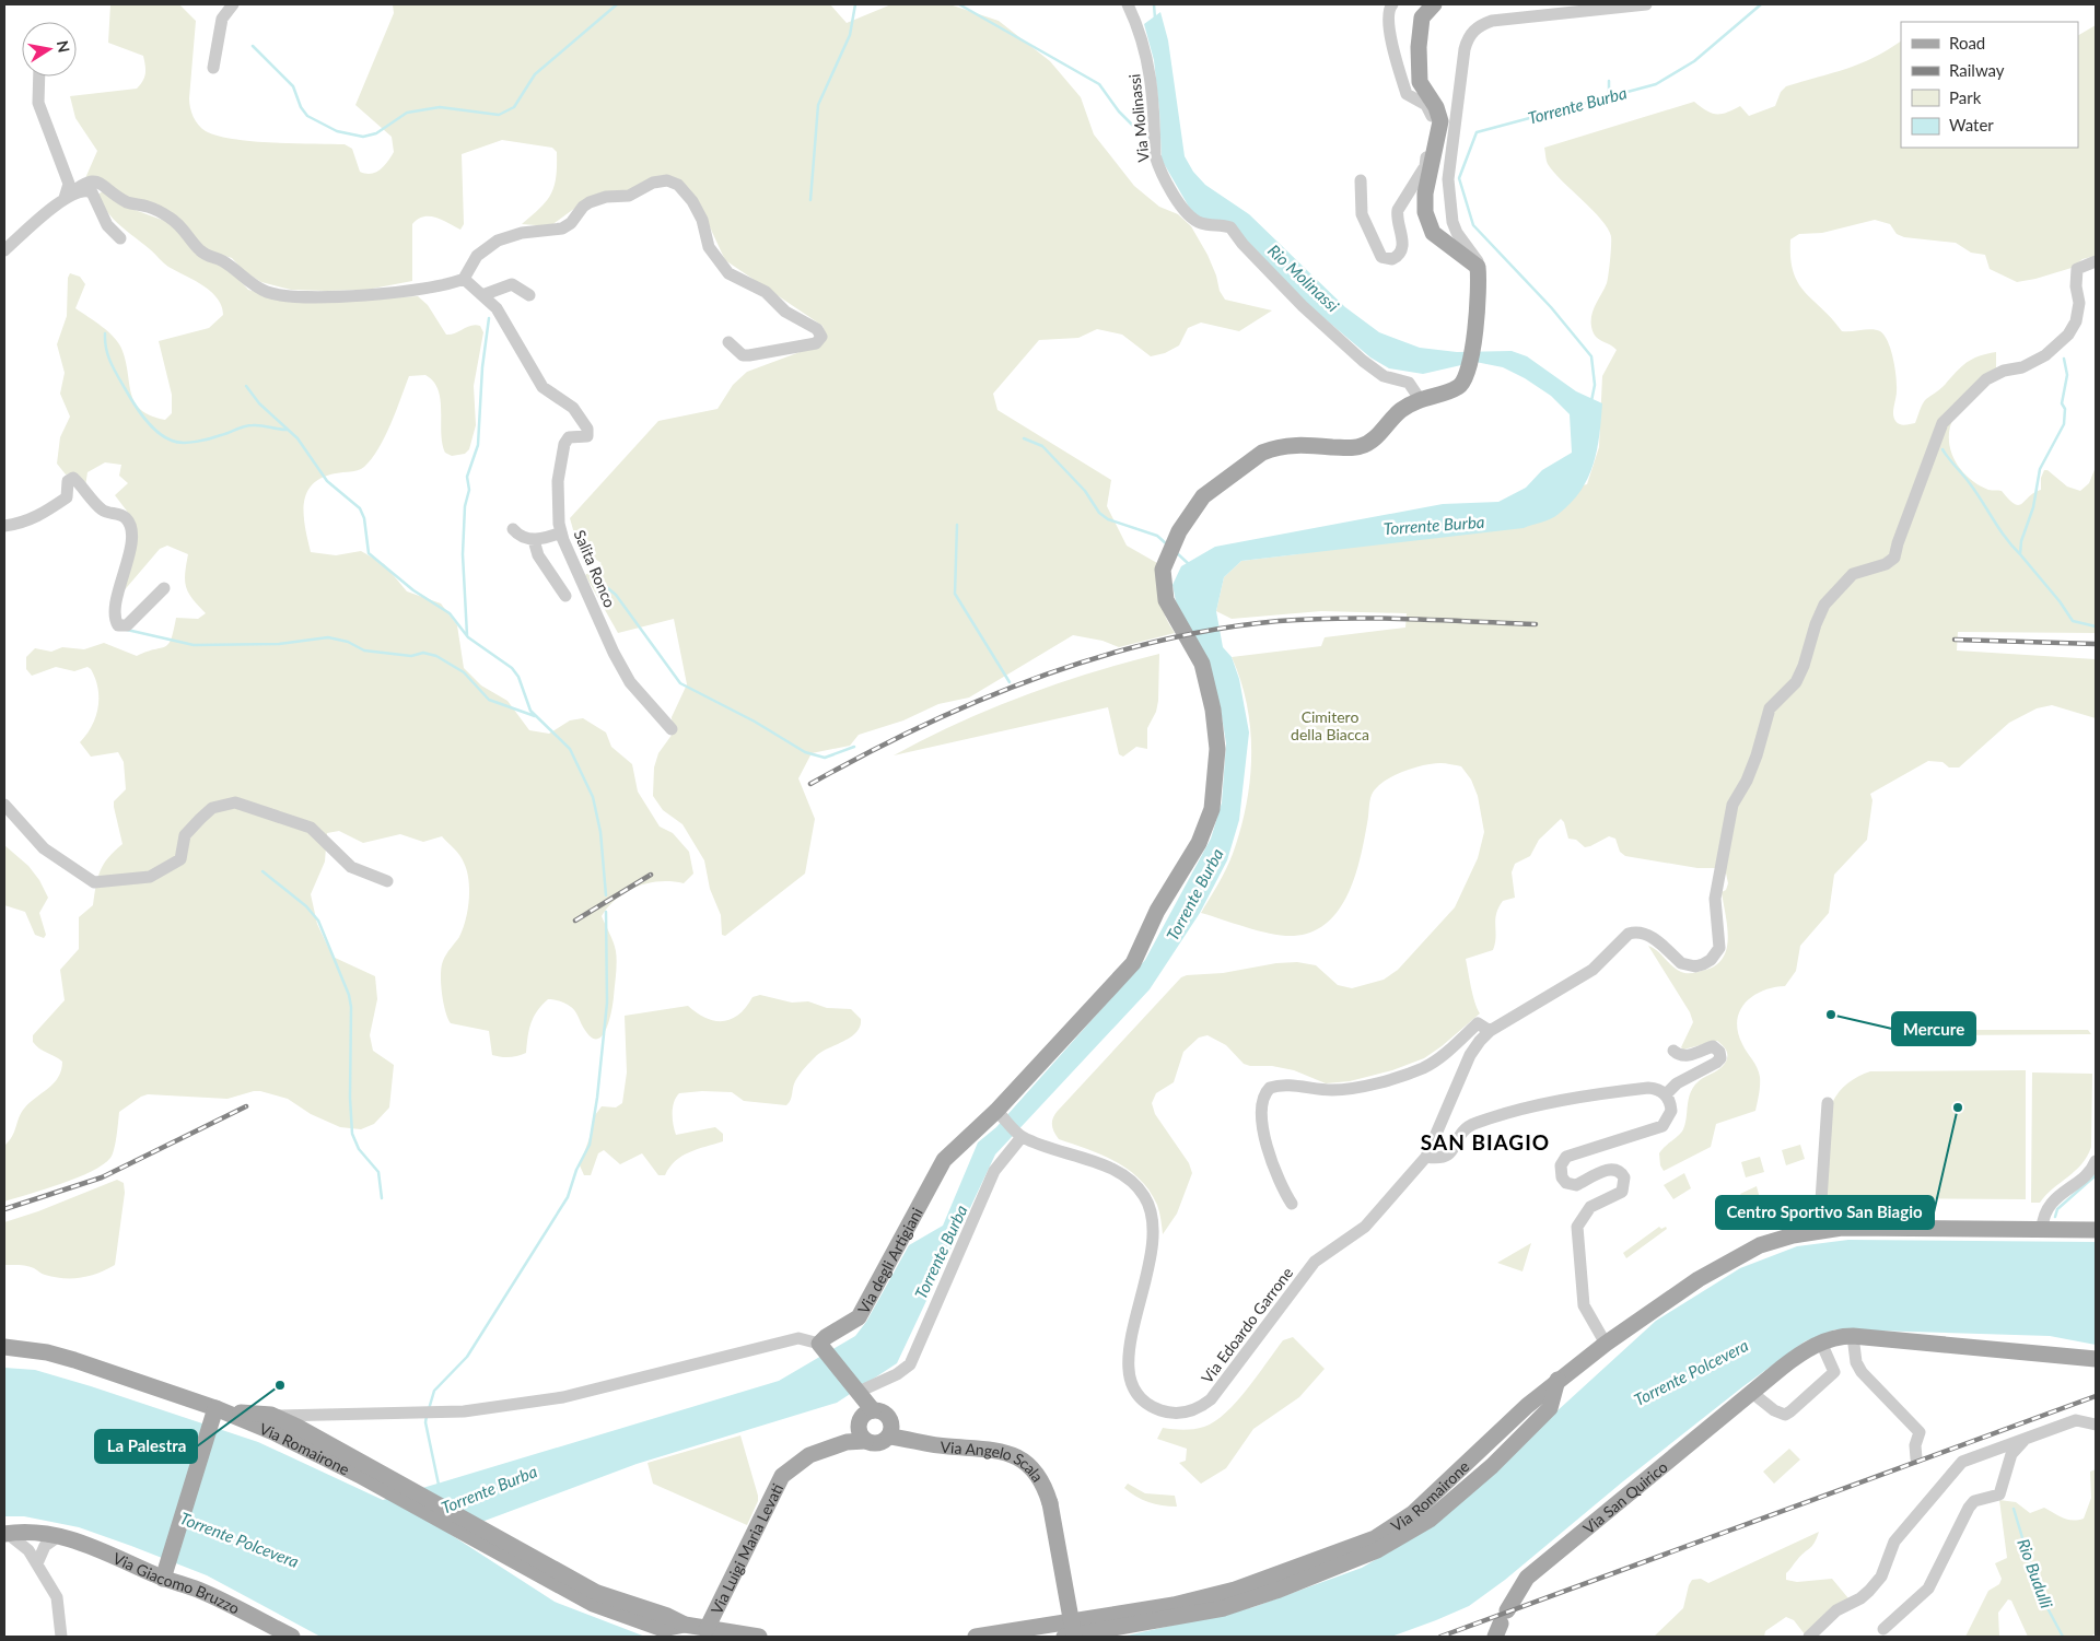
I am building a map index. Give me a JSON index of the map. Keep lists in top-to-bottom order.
{
  "streets": {
    "main road": [
      "Via degli Artigiani",
      "Via Romairone",
      "Via Angelo Scala",
      "Via San Quirico",
      "Via Luigi Maria Levati",
      "Via Giacomo Bruzzo"
    ],
    "street": ["Via Molinassi", "Salita Ronco", "Via Edoardo Garrone"]
  },
  "crossings": [
    ["Via Molinassi", "Via degli Artigiani"],
    ["Via Romairone", "Via Luigi Maria Levati"],
    ["Via Angelo Scala", "Via Luigi Maria Levati"]
  ],
  "districts": ["SAN BIAGIO"],
  "water": [
    "Torrente Burba",
    "Rio Molinassi",
    "Torrente Polcevera",
    "Rio Budulli"
  ],
  "parks": ["Cimitero della Biacca"],
  "places": ["Mercure", "Centro Sportivo San Biagio", "La Palestra"],
  "legend": [
    "Road",
    "Railway",
    "Park",
    "Water"
  ],
  "north": "right"
}
